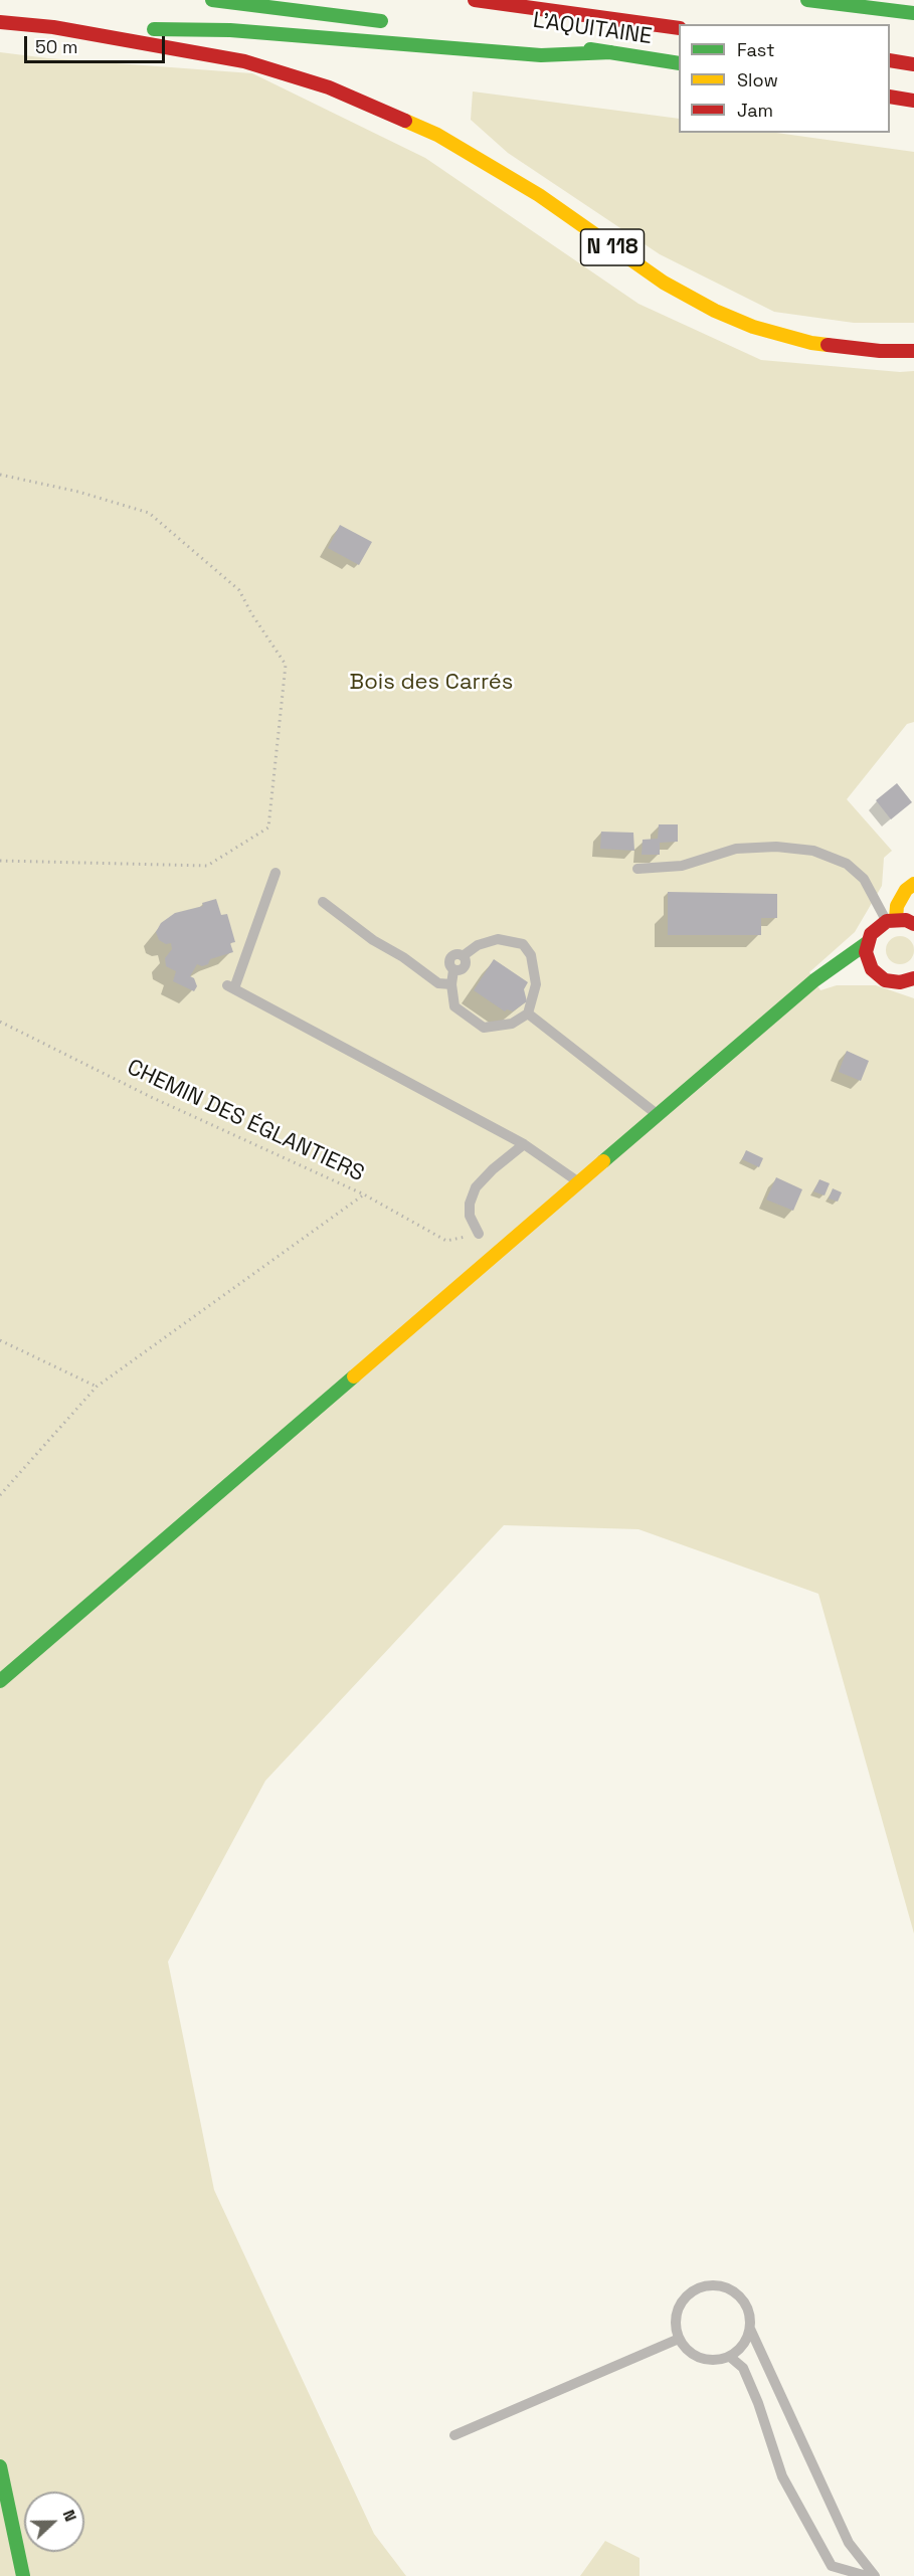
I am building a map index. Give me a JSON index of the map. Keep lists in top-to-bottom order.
{
  "streets": {
    "main road": ["L'AQUITAINE", "N 118"],
    "path": ["CHEMIN DES ÉGLANTIERS"]
  },
  "parks": ["Bois des Carrés"],
  "legend": ["Fast", "Slow", "Jam"],
  "scale_bar": "50 m",
  "north": "right"
}
